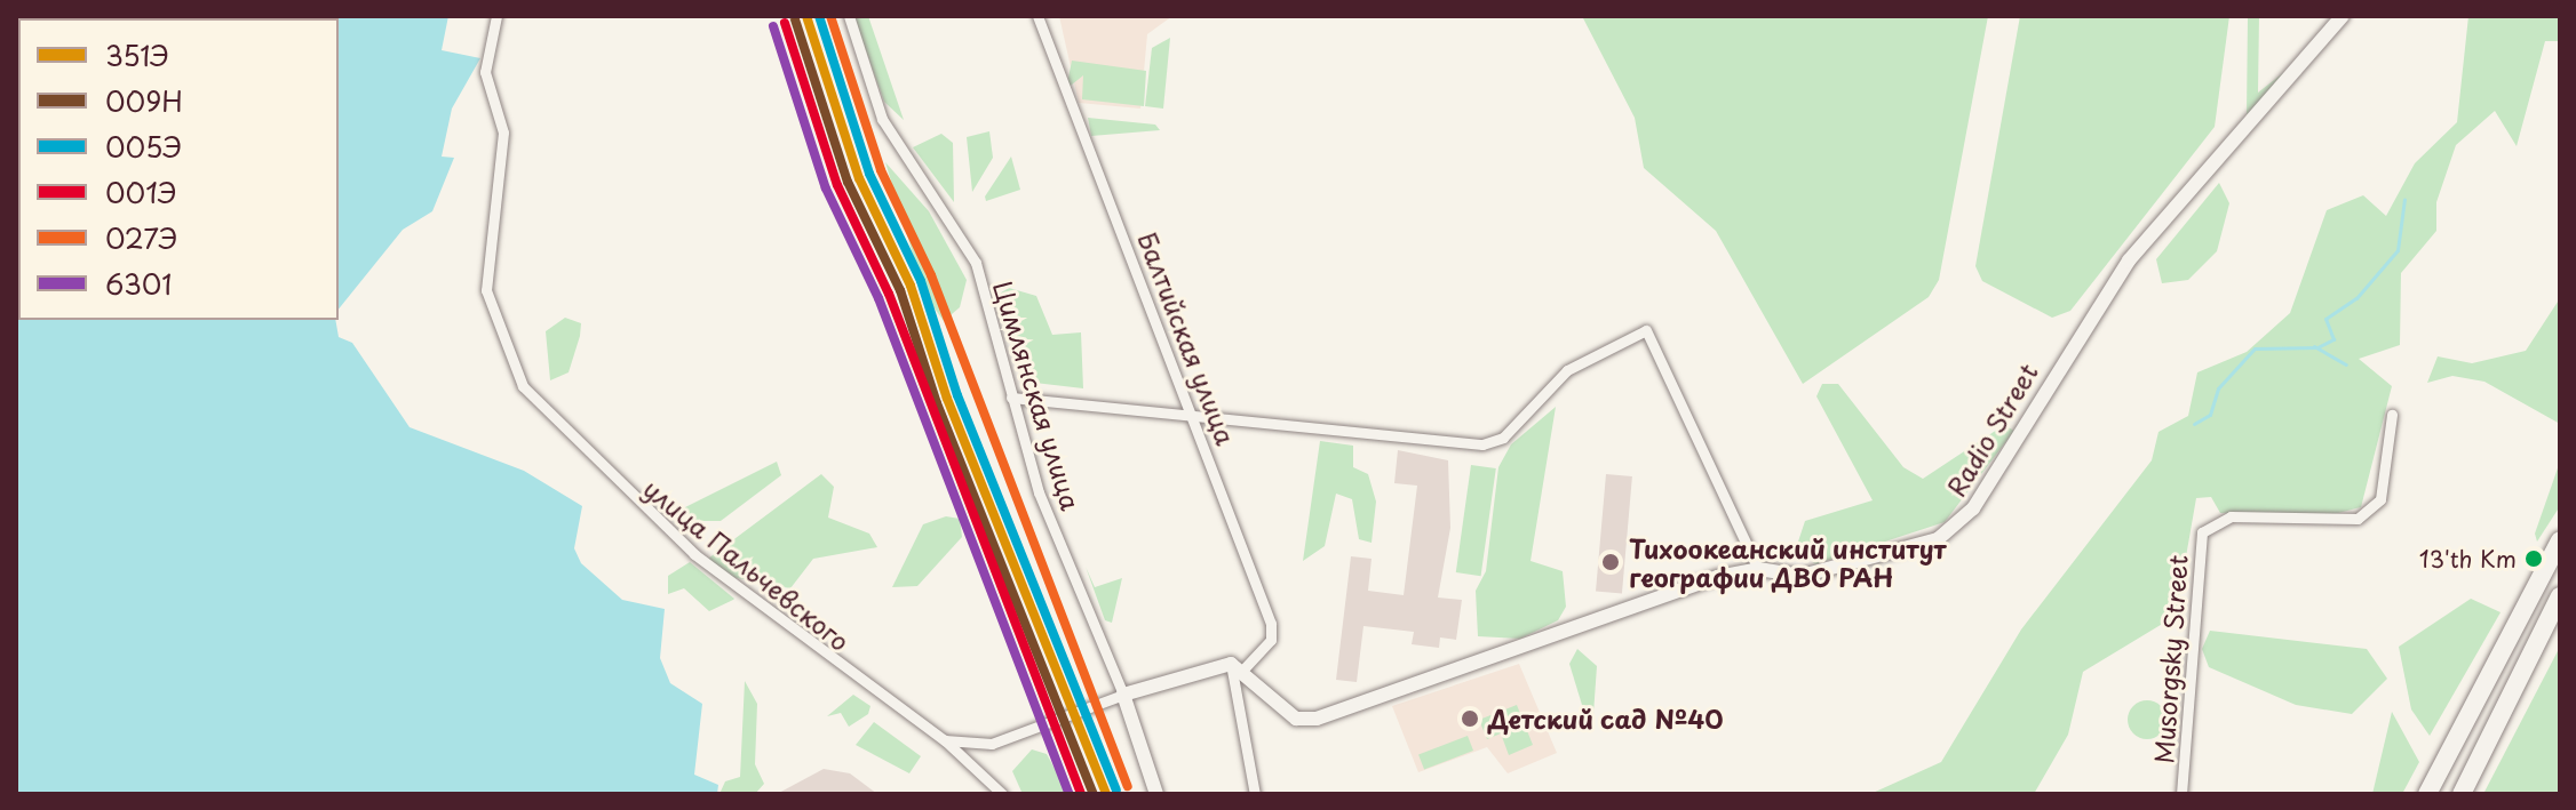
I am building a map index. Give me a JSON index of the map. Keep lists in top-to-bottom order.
{
  "streets": {
    "main road": ["Radio Street"],
    "street": [
      "Балтийская улица",
      "Цимлянская улица",
      "улица Пальчевского",
      "Musorgsky Street"
    ]
  },
  "crossings": [
    ["Балтийская улица", "Radio Street"]
  ],
  "places": ["13'th Km", "Тихоокеанский институт географии ДВО РАН", "Детский сад №40"],
  "lines": [
    "transit line 351Э",
    "transit line 005Э",
    "transit line 027Э",
    "transit line 009Н",
    "transit line 001Э",
    "transit line 6301"
  ],
  "legend": [
    "351Э",
    "009Н",
    "005Э",
    "001Э",
    "027Э",
    "6301"
  ]
}
